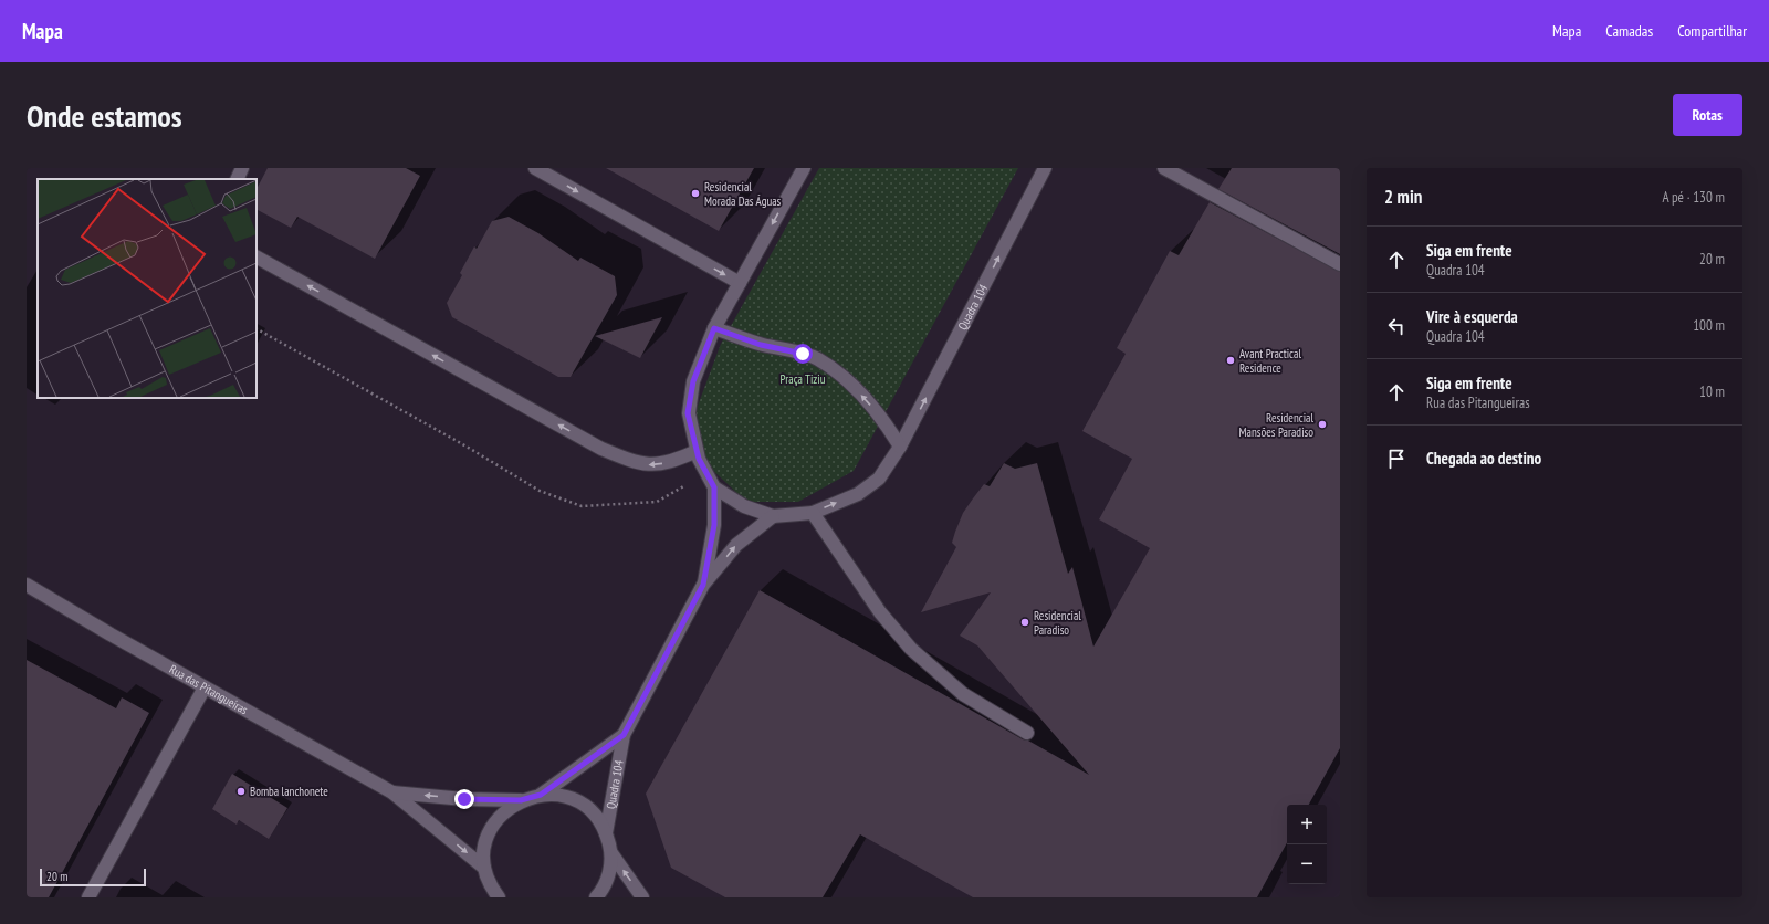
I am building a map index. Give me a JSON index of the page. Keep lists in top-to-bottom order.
{
  "streets": {
    "street": ["Quadra 104", "Rua das Pitangueiras"]
  },
  "parks": ["Praça Tiziu"],
  "places": [
    "Residencial Morada Das Águas",
    "Avant Practical Residence",
    "Residencial Mansões Paradiso",
    "Residencial Paradiso",
    "Bomba lanchonete"
  ],
  "scale_bar": "20 m",
  "page": {
    "header": "Mapa",
    "nav": ["Mapa", "Camadas", "Compartilhar"],
    "buttons": "Rotas",
    "title": "Onde estamos",
    "heading": ["2 min", "A pé · 130 m"],
    "list": [
      ["Siga em frente", "Quadra 104", "20 m"],
      ["Vire à esquerda", "Quadra 104", "100 m"],
      ["Siga em frente", "Rua das Pitangueiras", "10 m"],
      "Chegada ao destino"
    ],
    "map_buttons": ["+", "−"],
    "scale": "20 m"
  }
}
